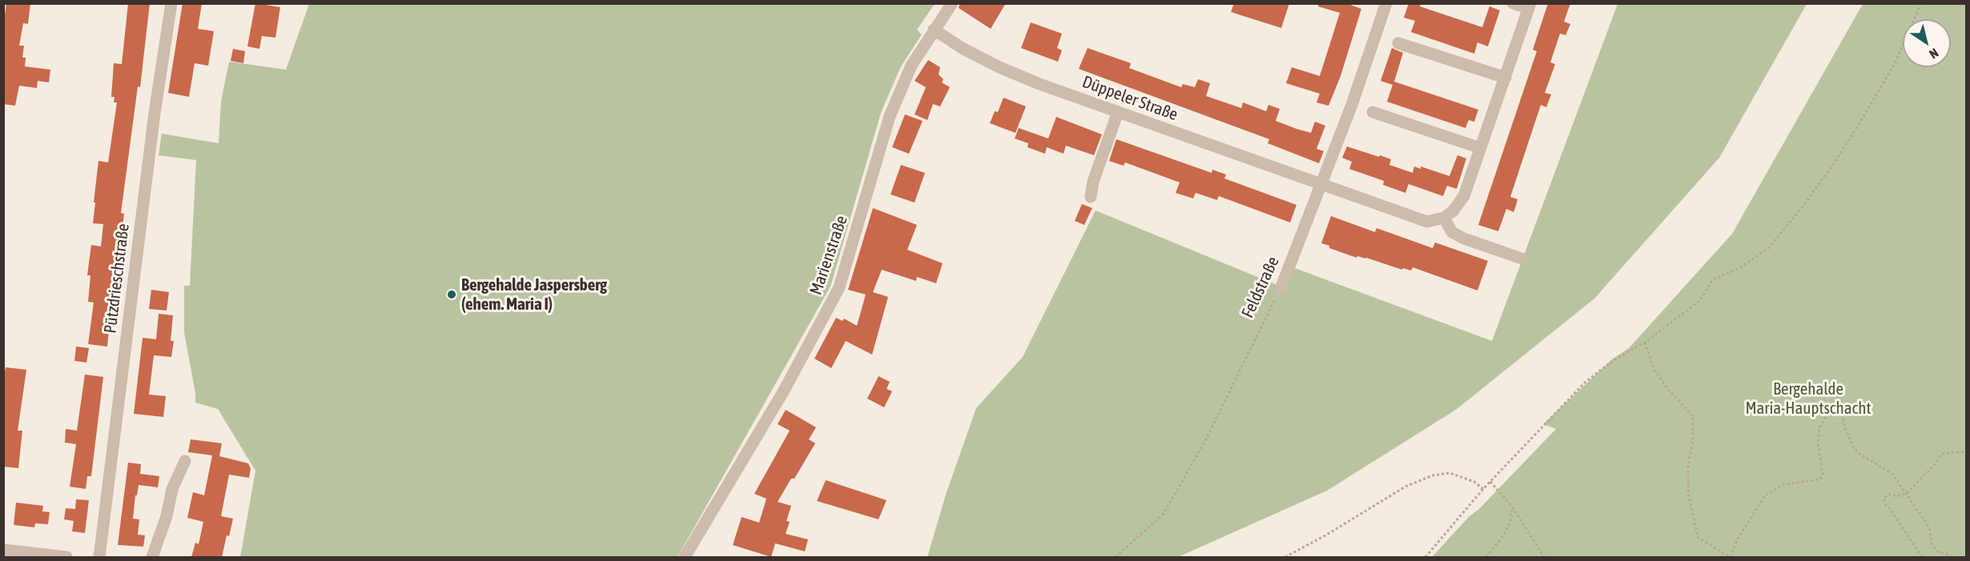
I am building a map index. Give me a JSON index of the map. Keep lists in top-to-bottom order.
{
  "streets": {
    "street": [
      "Düppeler Straße",
      "Marienstraße",
      "Pützdrieschstraße",
      "Feldstraße"
    ]
  },
  "crossings": [
    ["Düppeler Straße", "Marienstraße"],
    ["Düppeler Straße", "Feldstraße"]
  ],
  "parks": ["Bergehalde Maria-Hauptschacht"],
  "places": ["Bergehalde Jaspersberg (ehem. Maria I)"],
  "north": "bottom right"
}
